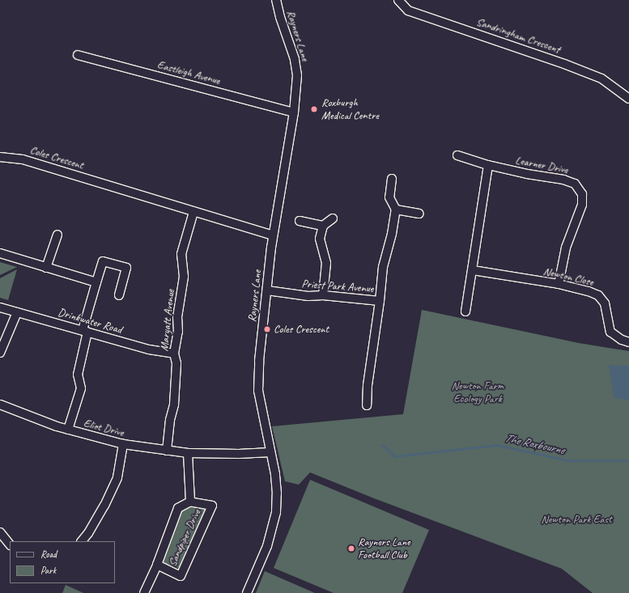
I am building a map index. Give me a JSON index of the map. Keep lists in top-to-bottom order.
{
  "streets": {
    "street": [
      "Rayners Lane",
      "Sandringham Crescent",
      "Eastleigh Avenue",
      "Coles Crescent",
      "Learner Drive",
      "Newton Close",
      "Priest Park Avenue",
      "Maryatt Avenue",
      "Drinkwater Road",
      "Eliot Drive",
      "Sandpiper Drive"
    ]
  },
  "crossings": [
    ["Rayners Lane", "Eastleigh Avenue"],
    ["Rayners Lane", "Coles Crescent"],
    ["Rayners Lane", "Priest Park Avenue"],
    ["Rayners Lane", "Eliot Drive"],
    ["Coles Crescent", "Maryatt Avenue"],
    ["Learner Drive", "Newton Close"],
    ["Maryatt Avenue", "Drinkwater Road"],
    ["Maryatt Avenue", "Eliot Drive"],
    ["Eliot Drive", "Sandpiper Drive"]
  ],
  "water": ["The Roxbourne"],
  "parks": ["Newton Farm Ecology Park", "Newton Park East"],
  "places": ["Roxburgh Medical Centre", "Coles Crescent", "Rayners Lane Football Club"],
  "legend": ["Road", "Park"]
}
